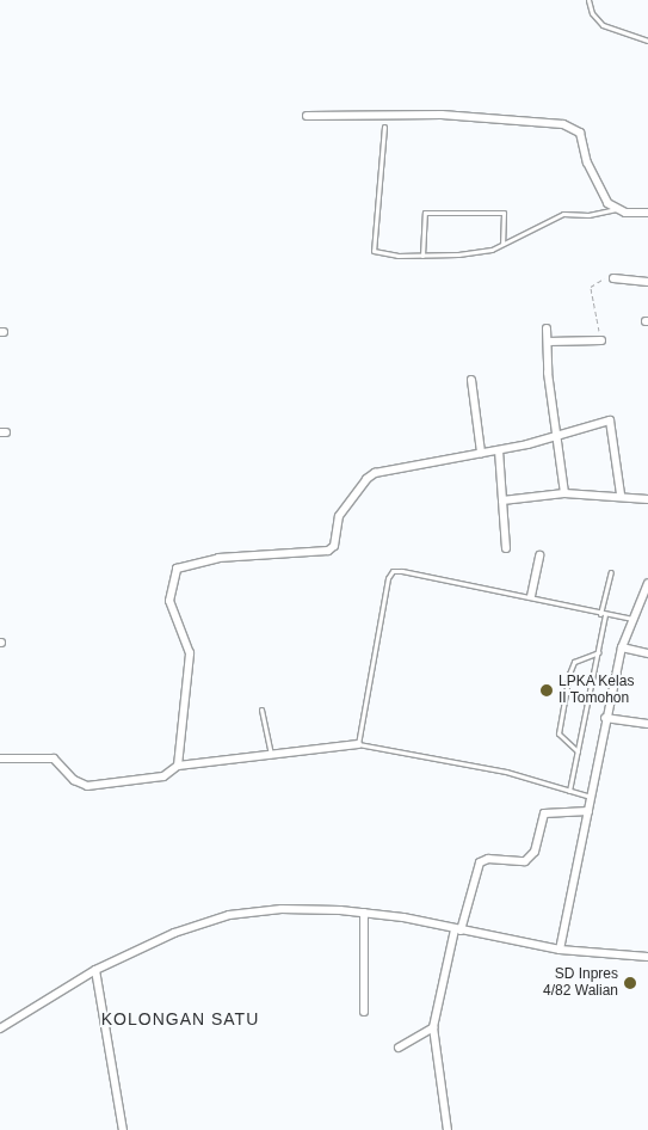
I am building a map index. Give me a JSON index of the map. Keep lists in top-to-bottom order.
{
  "districts": ["KOLONGAN SATU"],
  "places": ["LPKA Kelas II Tomohon", "SD Inpres 4/82 Walian"]
}
